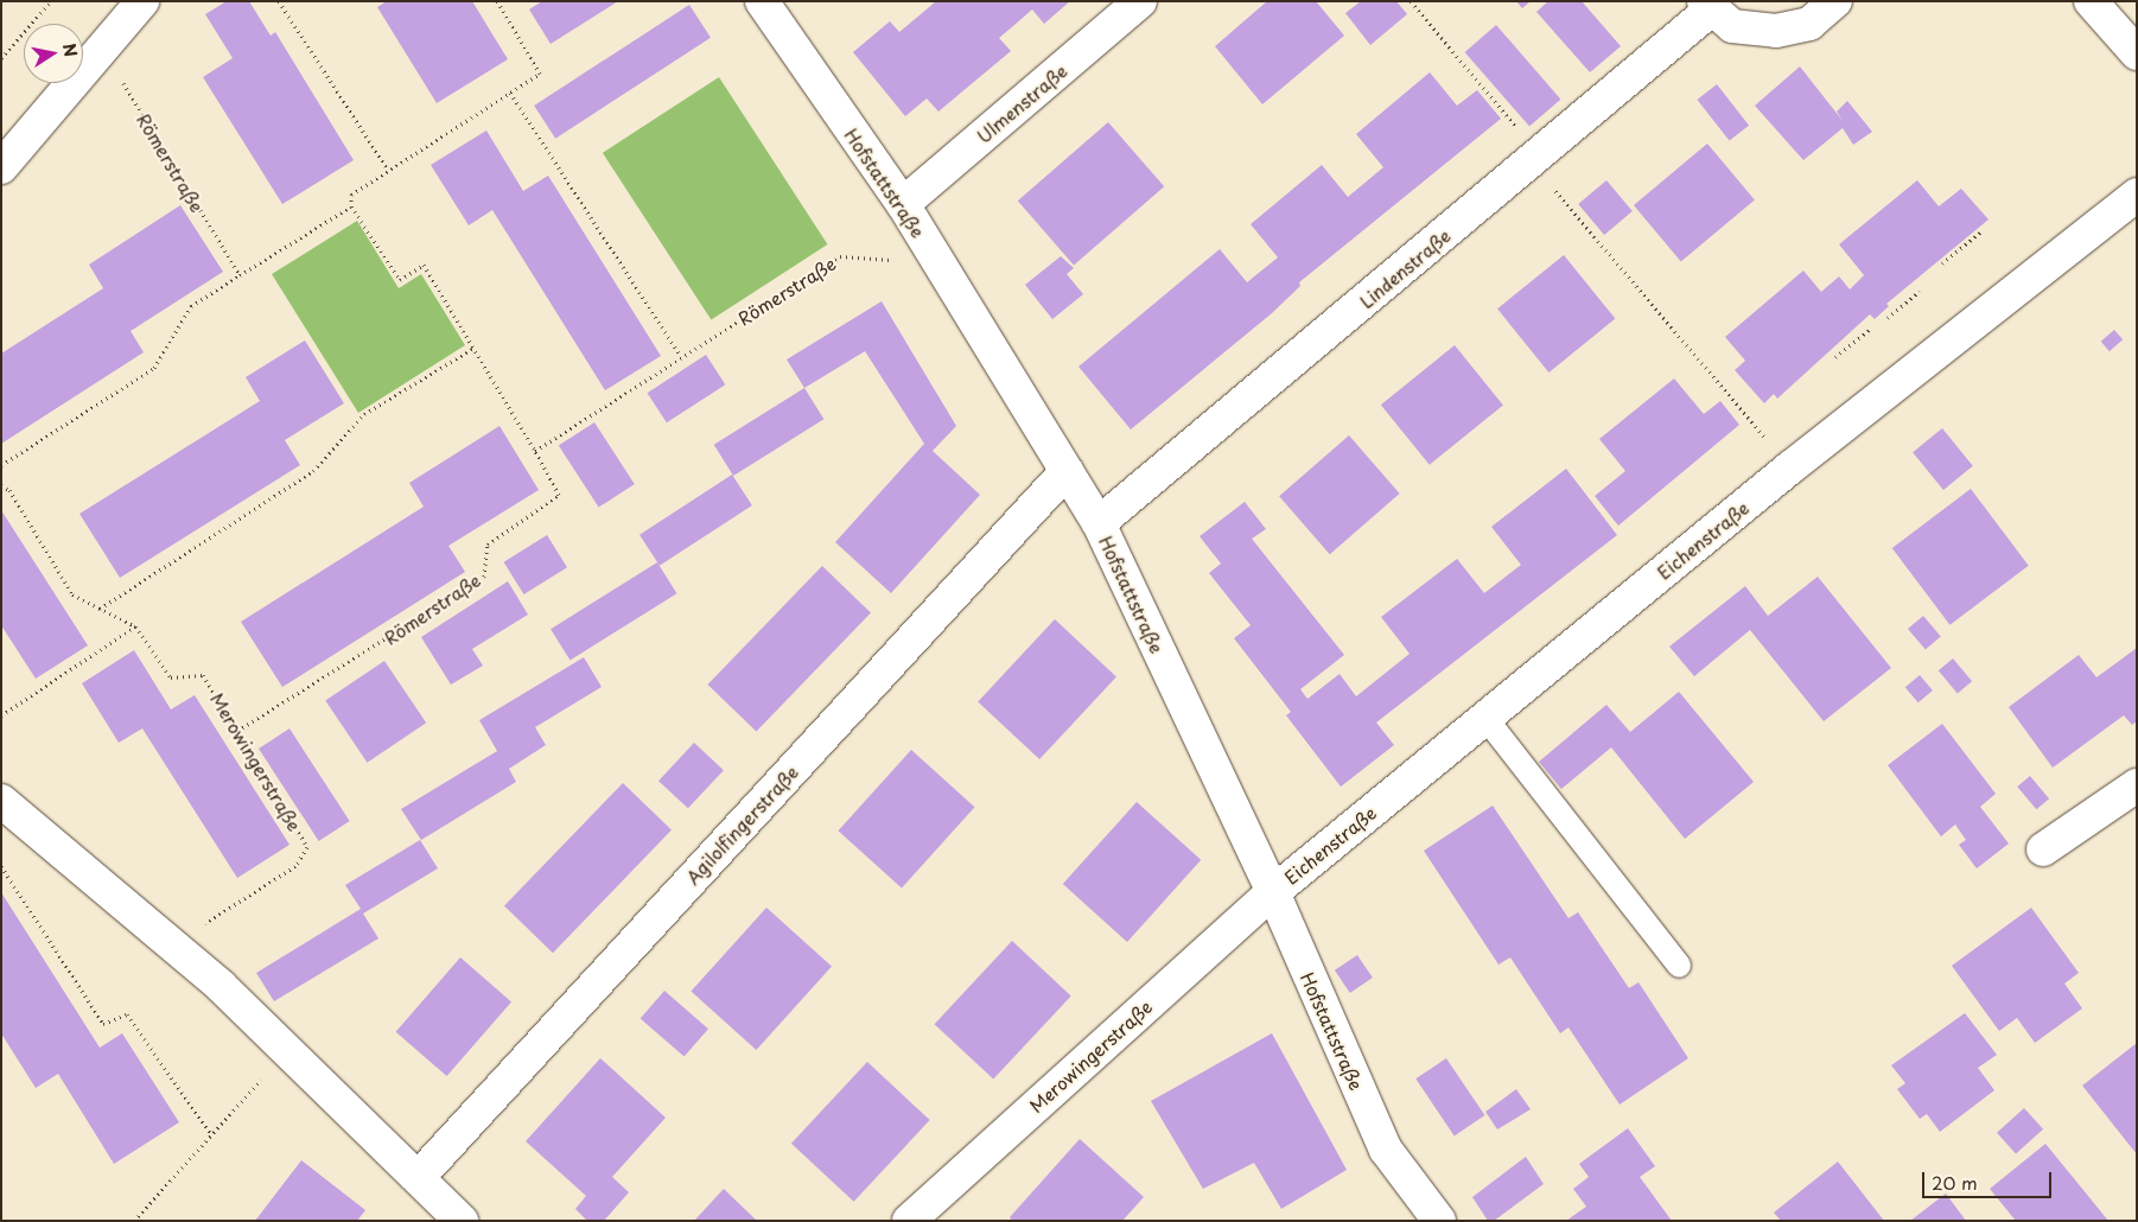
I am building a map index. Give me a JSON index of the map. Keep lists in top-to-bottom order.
{
  "streets": {
    "street": [
      "Ulmenstraße",
      "Hofstattstraße",
      "Lindenstraße",
      "Eichenstraße",
      "Merowingerstraße",
      "Agilolfingerstraße"
    ],
    "path": ["Römerstraße"]
  },
  "crossings": [
    ["Ulmenstraße", "Hofstattstraße"],
    ["Römerstraße", "Merowingerstraße"],
    ["Hofstattstraße", "Lindenstraße"],
    ["Hofstattstraße", "Eichenstraße"],
    ["Hofstattstraße", "Merowingerstraße"],
    ["Hofstattstraße", "Agilolfingerstraße"],
    ["Eichenstraße", "Merowingerstraße"]
  ],
  "scale_bar": "20 m",
  "north": "right"
}
